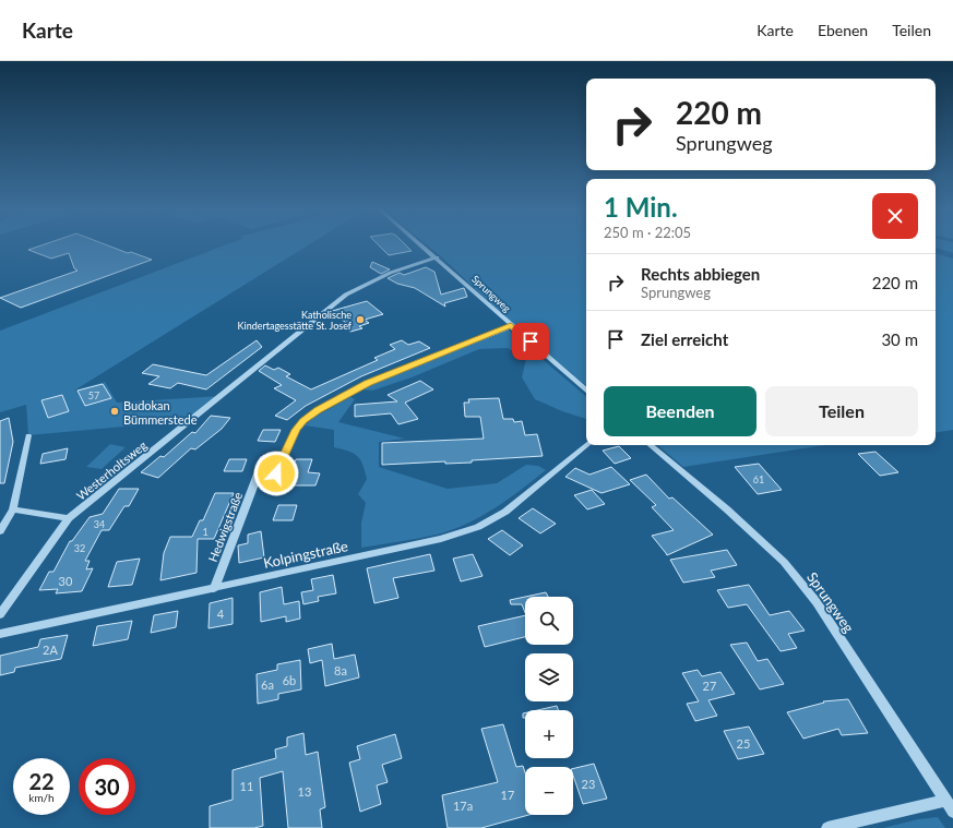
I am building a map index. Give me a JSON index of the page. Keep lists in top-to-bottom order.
{
  "streets": {
    "street": [
      "Sprungweg",
      "Westerholtsweg",
      "Hedwigstraße",
      "Kolpingstraße"
    ]
  },
  "crossings": [
    ["Sprungweg", "Westerholtsweg"],
    ["Hedwigstraße", "Kolpingstraße"]
  ],
  "places": ["Katholische Kindertagesstätte St. Josef", "Budokan Bümmerstede"],
  "house_numbers": [
    "57",
    "61",
    "34",
    "1",
    "32",
    "30",
    "4",
    "2A",
    "8a",
    "6b",
    "6a",
    "27",
    "25",
    "23",
    "11",
    "13",
    "17",
    "17a"
  ],
  "page": {
    "header": "Karte",
    "nav": ["Karte", "Ebenen", "Teilen"],
    "turn": ["220 m", "Sprungweg"],
    "heading": ["1 Min.", "250 m · 22:05"],
    "list": [
      {
        "name": "Rechts abbiegen",
        "note": "Sprungweg",
        "value": "220 m"
      },
      {
        "name": "Ziel erreicht",
        "value": "30 m"
      }
    ],
    "buttons": ["Beenden", "Teilen"],
    "map_buttons": ["+", "−"],
    "speed": "22 km/h",
    "limit": "30"
  }
}
